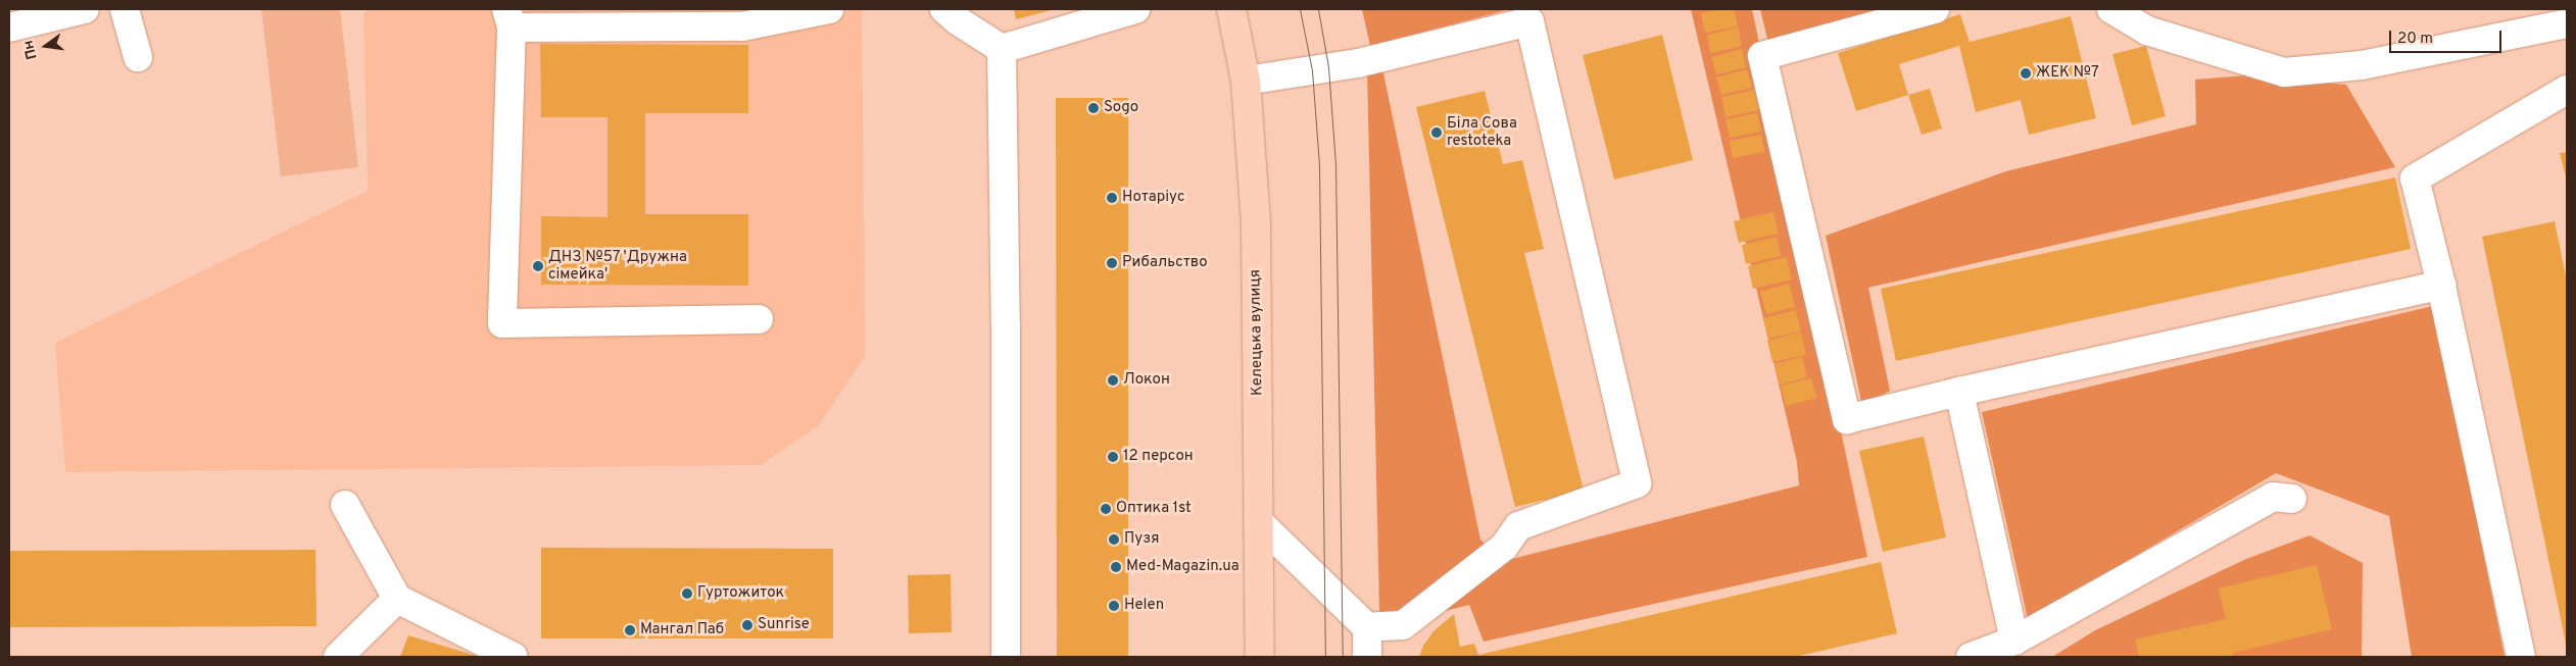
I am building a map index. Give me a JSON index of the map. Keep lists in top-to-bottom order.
{
  "streets": {
    "main road": ["Келецька вулиця"]
  },
  "places": [
    "ЖЕК №7",
    "Sogo",
    "Біла Сова restoteka",
    "Нотаріус",
    "Рибальство",
    "ДНЗ №57 'Дружна сімейка'",
    "Локон",
    "12 персон",
    "Оптика 1st",
    "Пузя",
    "Med-Magazin.ua",
    "Гуртожиток",
    "Helen",
    "Sunrise",
    "Мангал Паб"
  ],
  "scale_bar": "20 m",
  "north": "left"
}
